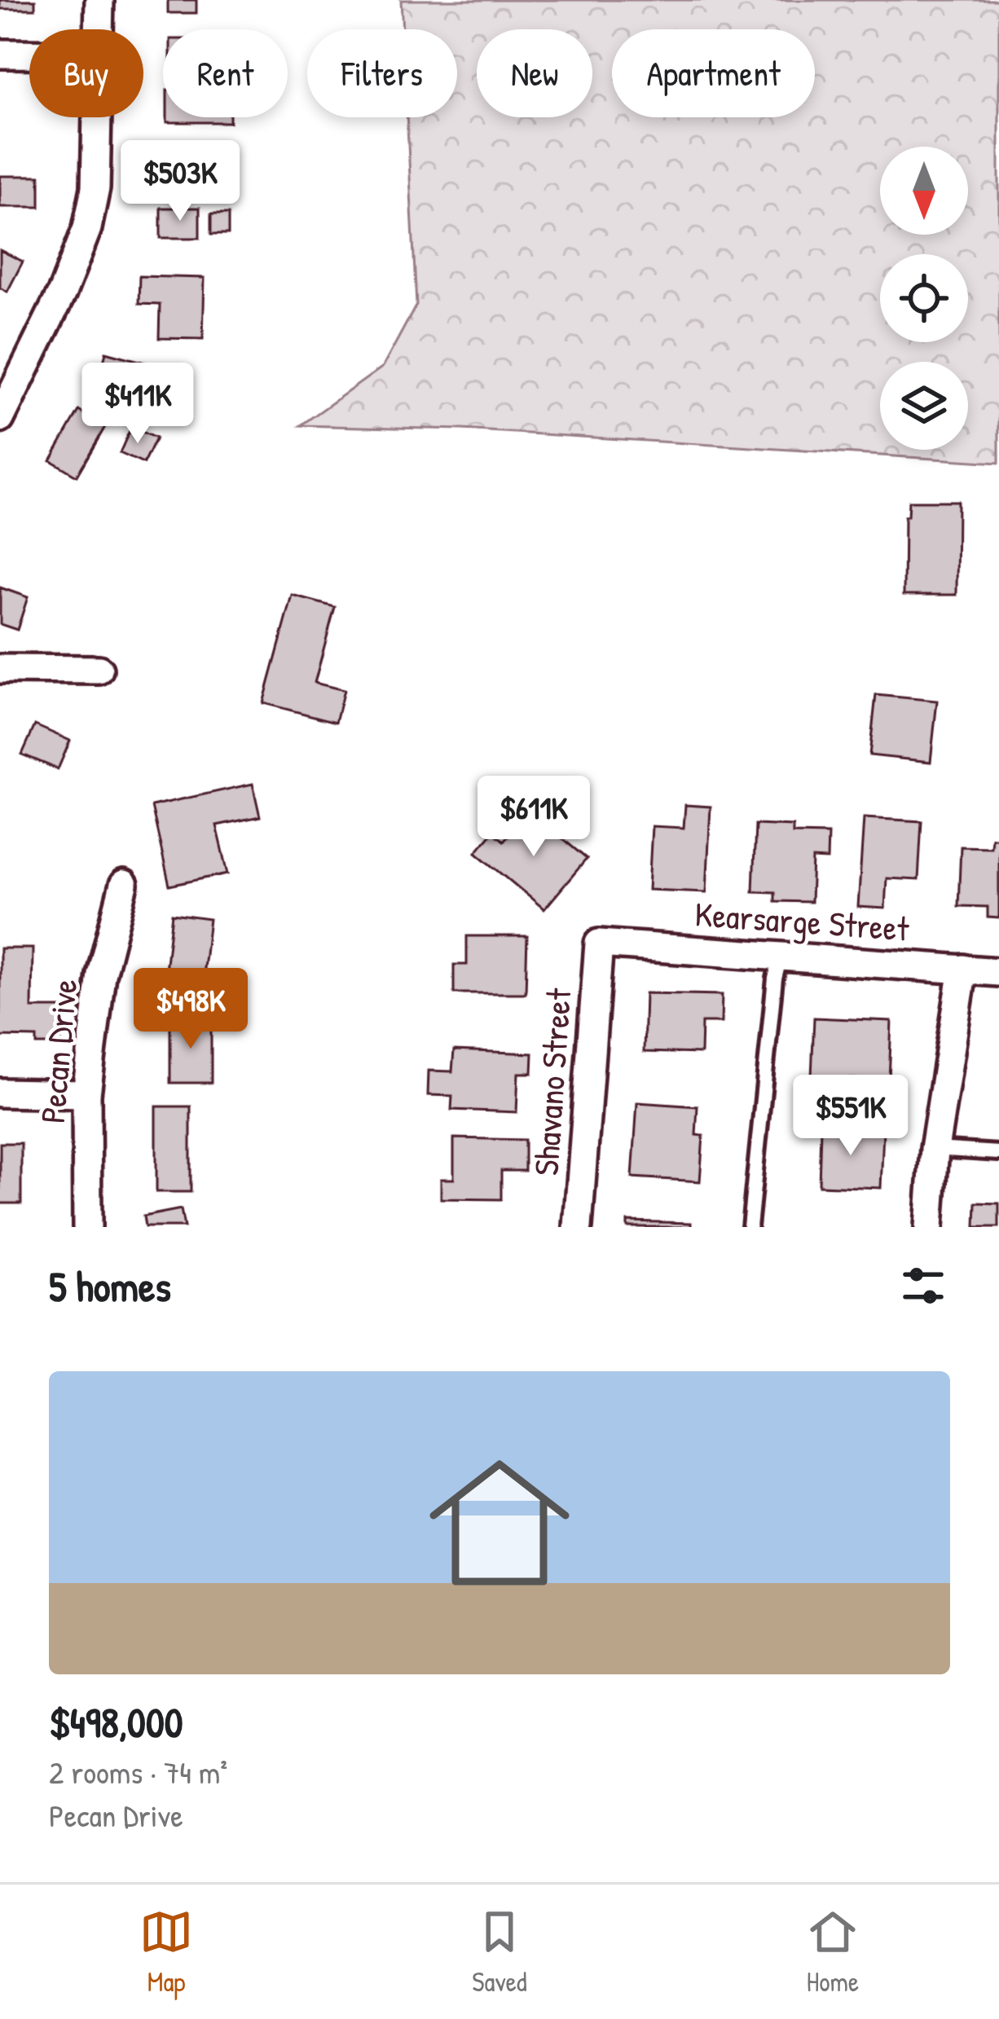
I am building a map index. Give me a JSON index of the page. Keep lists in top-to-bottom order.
{
  "streets": {
    "street": ["Kearsarge Street", "Pecan Drive", "Shavano Street"]
  },
  "crossings": [
    ["Kearsarge Street", "Shavano Street"]
  ],
  "north": "bottom",
  "page": {
    "chip": [
      "Buy",
      "Rent",
      "Filters",
      "New",
      "Apartment"
    ],
    "price": [
      "$503K",
      "$411K",
      "$611K",
      "$498K",
      "$551K"
    ],
    "heading": "5 homes",
    "list": [
      {
        "name": "$498,000",
        "note": "2 rooms · 74 m² · Pecan Drive"
      }
    ],
    "tabs": ["Map", "Saved", "Home"]
  }
}
